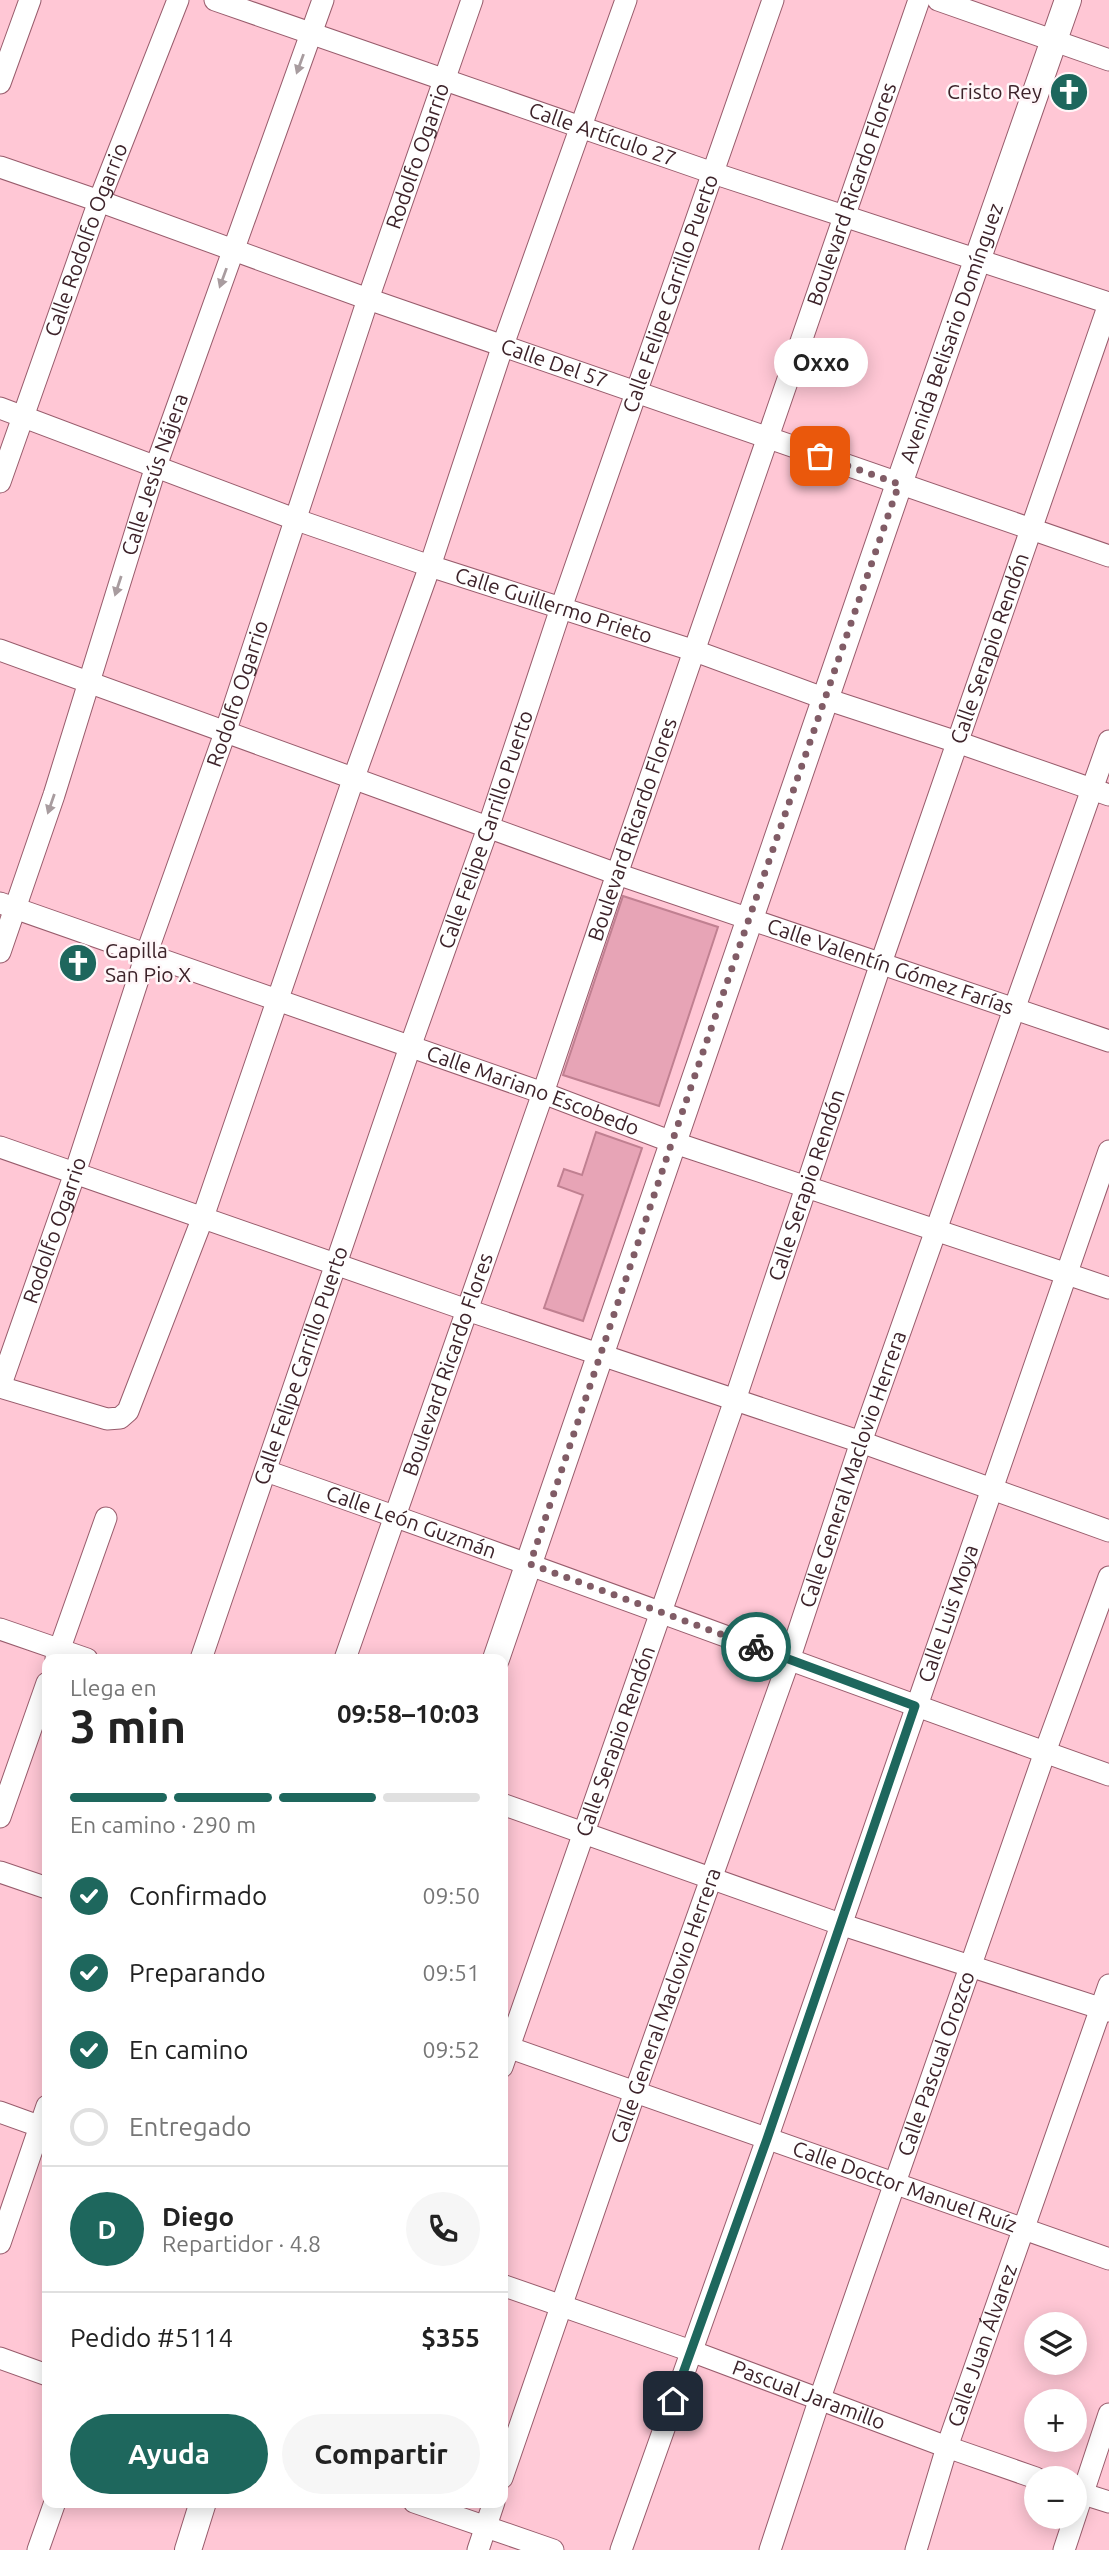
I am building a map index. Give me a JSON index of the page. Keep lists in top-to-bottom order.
{
  "streets": {
    "street": [
      "Calle Artículo 27",
      "Rodolfo Ogarrio",
      "Boulevard Ricardo Flores",
      "Calle Rodolfo Ogarrio",
      "Calle Felipe Carrillo Puerto",
      "Avenida Belisario Domínguez",
      "Calle Del 57",
      "Calle Jesús Nájera",
      "Calle Guillermo Prieto",
      "Calle Serapio Rendón",
      "Calle Valentín Gómez Farías",
      "Calle Mariano Escobedo",
      "Calle General Maclovio Herrera",
      "Calle León Guzmán",
      "Calle Luis Moya",
      "Calle Pascual Orozco",
      "Calle Doctor Manuel Ruíz",
      "Calle Juan Álvarez",
      "Pascual Jaramillo"
    ]
  },
  "crossings": [
    ["Calle Artículo 27", "Rodolfo Ogarrio"],
    ["Calle Artículo 27", "Boulevard Ricardo Flores"],
    ["Calle Artículo 27", "Calle Felipe Carrillo Puerto"],
    ["Calle Artículo 27", "Avenida Belisario Domínguez"],
    ["Calle Artículo 27", "Calle Jesús Nájera"],
    ["Calle Artículo 27", "Calle Serapio Rendón"],
    ["Rodolfo Ogarrio", "Calle Del 57"],
    ["Rodolfo Ogarrio", "Calle Guillermo Prieto"],
    ["Rodolfo Ogarrio", "Calle Valentín Gómez Farías"],
    ["Rodolfo Ogarrio", "Calle Mariano Escobedo"],
    ["Boulevard Ricardo Flores", "Calle Del 57"],
    ["Boulevard Ricardo Flores", "Calle Guillermo Prieto"],
    ["Boulevard Ricardo Flores", "Calle Valentín Gómez Farías"],
    ["Boulevard Ricardo Flores", "Calle Mariano Escobedo"],
    ["Boulevard Ricardo Flores", "Calle León Guzmán"],
    ["Calle Rodolfo Ogarrio", "Calle Del 57"],
    ["Calle Rodolfo Ogarrio", "Calle Guillermo Prieto"],
    ["Calle Felipe Carrillo Puerto", "Calle Del 57"],
    ["Calle Felipe Carrillo Puerto", "Calle Guillermo Prieto"],
    ["Calle Felipe Carrillo Puerto", "Calle Valentín Gómez Farías"],
    ["Calle Felipe Carrillo Puerto", "Calle Mariano Escobedo"],
    ["Calle Felipe Carrillo Puerto", "Calle León Guzmán"],
    ["Avenida Belisario Domínguez", "Calle Del 57"],
    ["Avenida Belisario Domínguez", "Calle Guillermo Prieto"],
    ["Avenida Belisario Domínguez", "Calle Valentín Gómez Farías"],
    ["Avenida Belisario Domínguez", "Calle Mariano Escobedo"],
    ["Avenida Belisario Domínguez", "Calle León Guzmán"],
    ["Calle Del 57", "Calle Jesús Nájera"],
    ["Calle Del 57", "Calle Serapio Rendón"],
    ["Calle Jesús Nájera", "Calle Guillermo Prieto"],
    ["Calle Jesús Nájera", "Calle Valentín Gómez Farías"],
    ["Calle Jesús Nájera", "Calle Mariano Escobedo"],
    ["Calle Guillermo Prieto", "Calle Serapio Rendón"],
    ["Calle Guillermo Prieto", "Calle General Maclovio Herrera"],
    ["Calle Serapio Rendón", "Calle Valentín Gómez Farías"],
    ["Calle Serapio Rendón", "Calle Mariano Escobedo"],
    ["Calle Serapio Rendón", "Calle León Guzmán"],
    ["Calle Valentín Gómez Farías", "Calle General Maclovio Herrera"],
    ["Calle Mariano Escobedo", "Calle General Maclovio Herrera"],
    ["Calle Mariano Escobedo", "Calle Luis Moya"],
    ["Calle General Maclovio Herrera", "Calle León Guzmán"],
    ["Calle General Maclovio Herrera", "Calle Doctor Manuel Ruíz"],
    ["Calle General Maclovio Herrera", "Pascual Jaramillo"],
    ["Calle León Guzmán", "Calle Luis Moya"],
    ["Calle León Guzmán", "Calle Pascual Orozco"],
    ["Calle Luis Moya", "Calle Doctor Manuel Ruíz"],
    ["Calle Luis Moya", "Pascual Jaramillo"],
    ["Calle Pascual Orozco", "Calle Doctor Manuel Ruíz"],
    ["Calle Pascual Orozco", "Pascual Jaramillo"],
    ["Calle Doctor Manuel Ruíz", "Calle Juan Álvarez"],
    ["Calle Juan Álvarez", "Pascual Jaramillo"]
  ],
  "one_way": ["Calle Jesús Nájera"],
  "places": {
    "church": ["Cristo Rey", "Capilla San Pio X"],
    "other": ["Oxxo"]
  },
  "page": {
    "bubble": "Oxxo",
    "heading": ["3 min", "Llega en", "09:58–10:03"],
    "panel": [
      "Diego",
      "Repartidor · 4.8",
      "Pedido #5114",
      "$355"
    ],
    "bar": "En camino · 290 m",
    "list": [
      ["Confirmado", "09:50"],
      ["Preparando", "09:51"],
      ["En camino", "09:52"],
      "Entregado"
    ],
    "round": "D",
    "map_buttons": ["+", "−"],
    "buttons": ["Ayuda", "Compartir"]
  }
}
